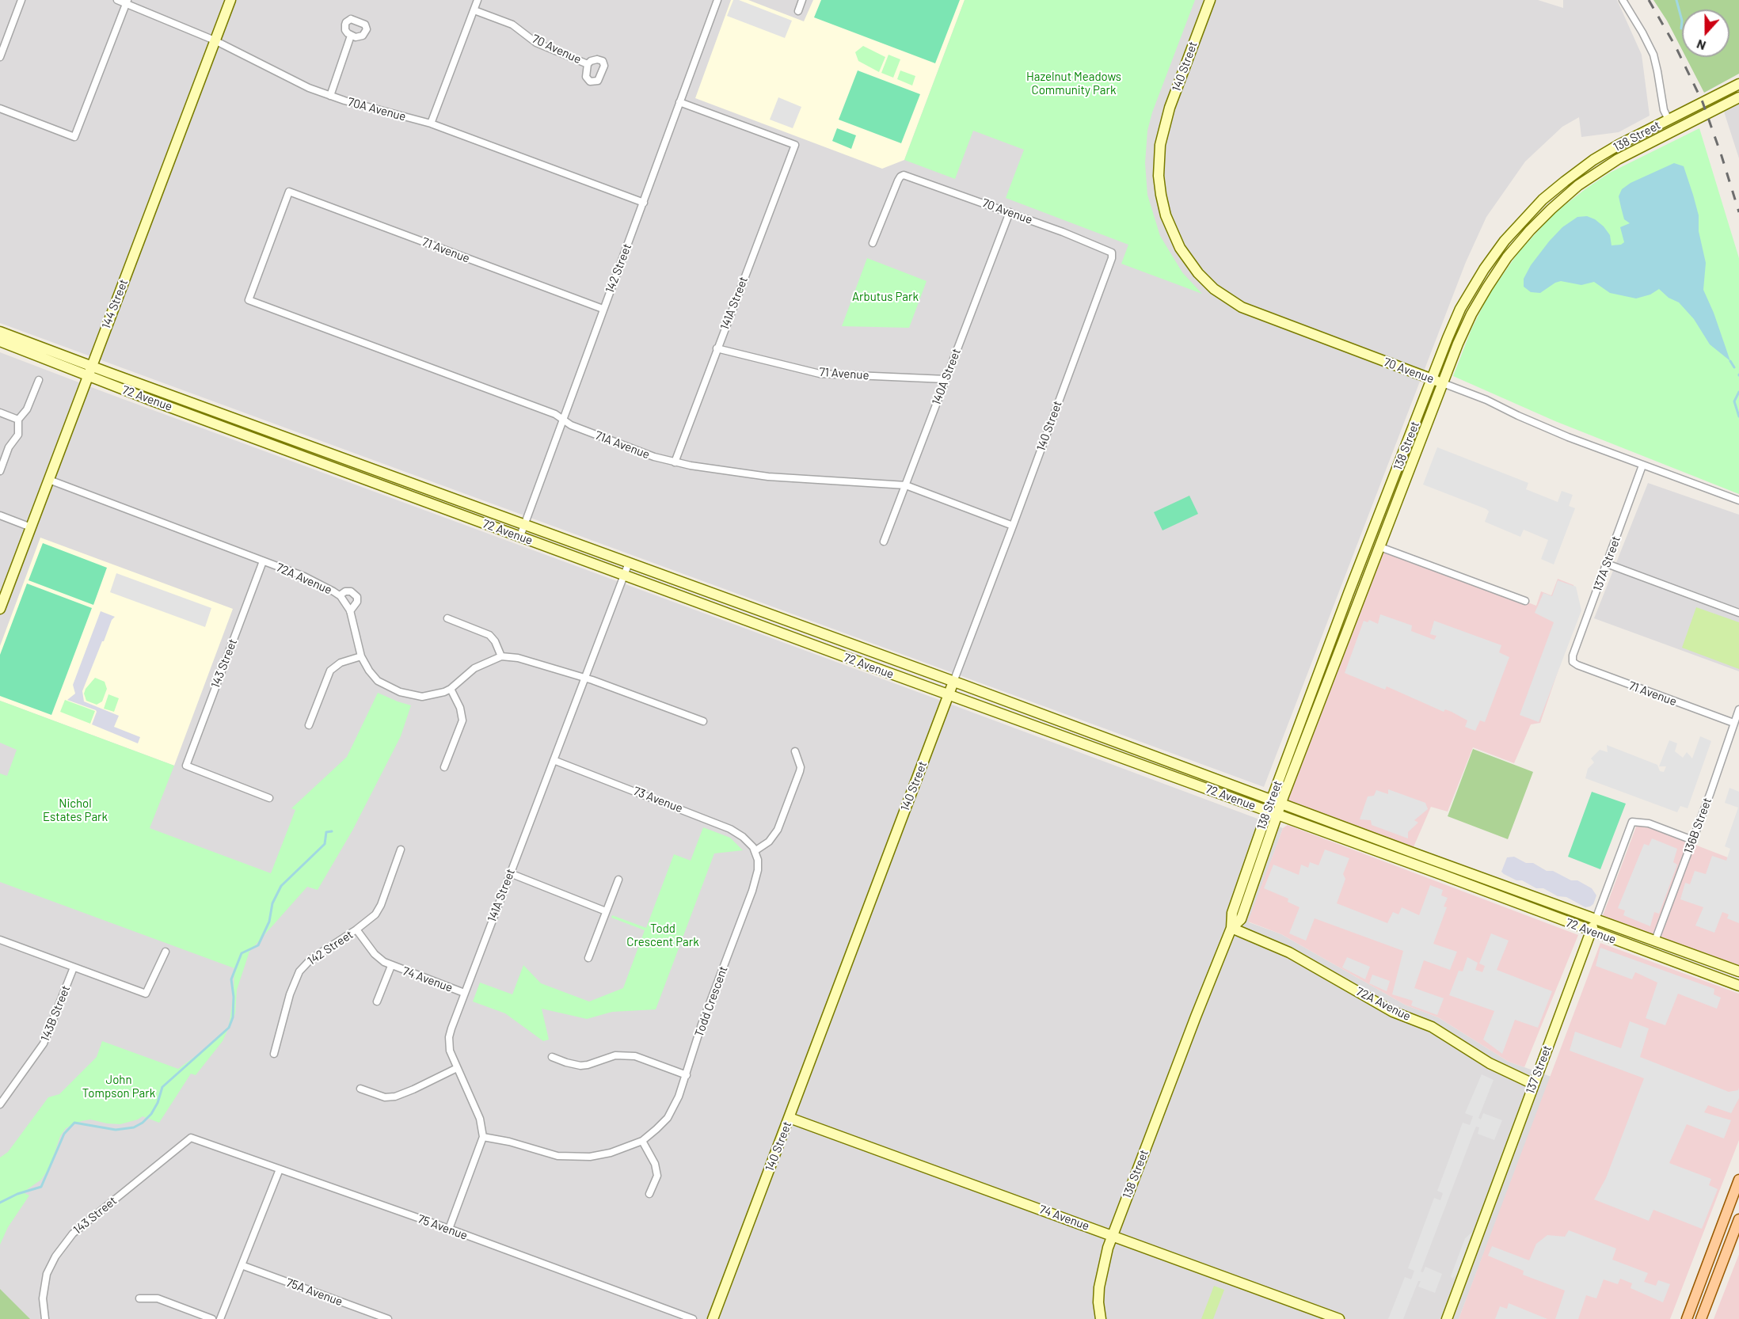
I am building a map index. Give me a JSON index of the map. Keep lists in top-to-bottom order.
{
  "streets": {
    "main road": [
      "70 Avenue",
      "140 Street",
      "138 Street",
      "144 Street",
      "72 Avenue",
      "72A Avenue",
      "74 Avenue",
      "137 Street"
    ],
    "street": [
      "70A Avenue",
      "71 Avenue",
      "142 Street",
      "141A Street",
      "140A Street",
      "71A Avenue",
      "137A Street",
      "143 Street",
      "73 Avenue",
      "136B Street",
      "Todd Crescent",
      "143B Street",
      "75 Avenue",
      "75A Avenue"
    ]
  },
  "crossings": [
    ["70 Avenue", "140 Street"],
    ["70 Avenue", "138 Street"],
    ["70 Avenue", "140A Street"],
    ["70 Avenue", "137A Street"],
    ["140 Street", "72 Avenue"],
    ["140 Street", "71A Avenue"],
    ["140 Street", "74 Avenue"],
    ["70A Avenue", "142 Street"],
    ["70A Avenue", "144 Street"],
    ["138 Street", "72 Avenue"],
    ["138 Street", "72A Avenue"],
    ["138 Street", "74 Avenue"],
    ["71 Avenue", "142 Street"],
    ["71 Avenue", "141A Street"],
    ["71 Avenue", "140A Street"],
    ["71 Avenue", "71A Avenue"],
    ["71 Avenue", "137A Street"],
    ["71 Avenue", "136B Street"],
    ["142 Street", "141A Street"],
    ["142 Street", "72 Avenue"],
    ["142 Street", "71A Avenue"],
    ["142 Street", "74 Avenue"],
    ["141A Street", "72 Avenue"],
    ["141A Street", "71A Avenue"],
    ["141A Street", "73 Avenue"],
    ["141A Street", "74 Avenue"],
    ["141A Street", "Todd Crescent"],
    ["144 Street", "72 Avenue"],
    ["144 Street", "72A Avenue"],
    ["140A Street", "71A Avenue"],
    ["72 Avenue", "136B Street"],
    ["72 Avenue", "137 Street"],
    ["72A Avenue", "143 Street"],
    ["72A Avenue", "137 Street"],
    ["143 Street", "75 Avenue"],
    ["73 Avenue", "Todd Crescent"],
    ["136B Street", "137 Street"]
  ],
  "parks": [
    "Hazelnut Meadows Community Park",
    "Arbutus Park",
    "Nichol Estates Park",
    "Todd Crescent Park",
    "John Tompson Park"
  ],
  "north": "bottom"
}
